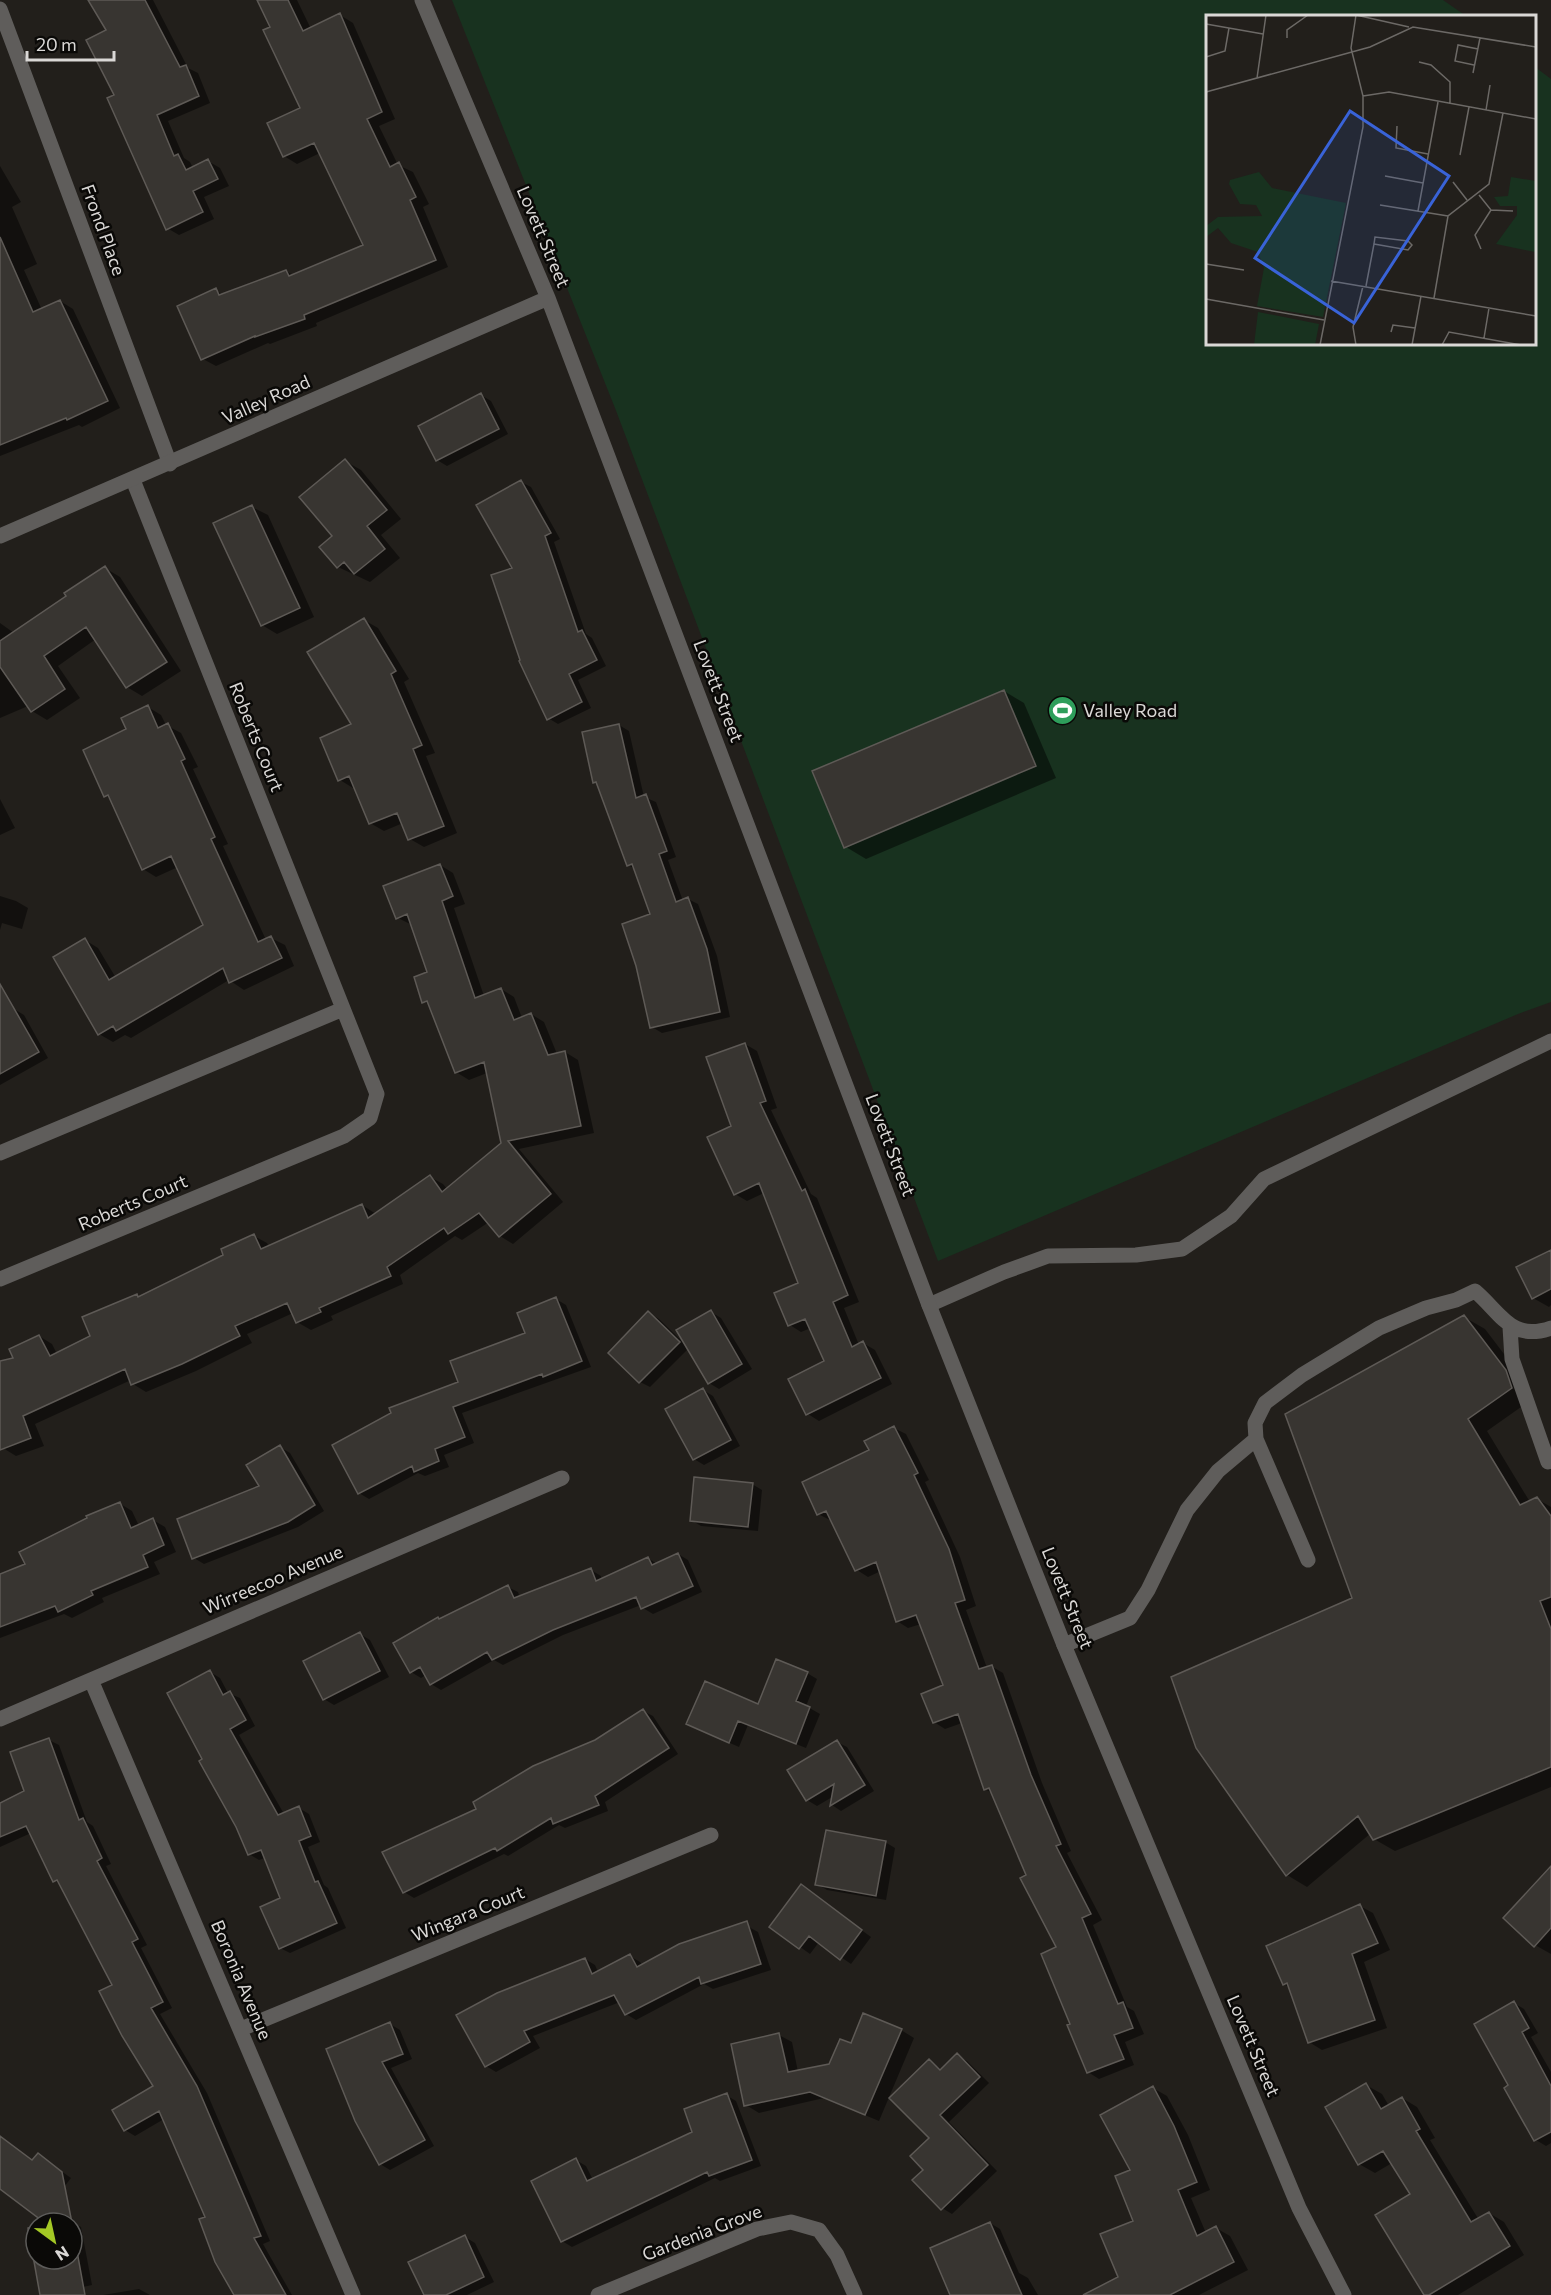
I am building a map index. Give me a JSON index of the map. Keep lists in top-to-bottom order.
{
  "streets": {
    "street": [
      "Frond Place",
      "Lovett Street",
      "Valley Road",
      "Roberts Court",
      "Wirreecoo Avenue",
      "Wingara Court",
      "Boronia Avenue",
      "Gardenia Grove"
    ]
  },
  "crossings": [
    ["Frond Place", "Valley Road"],
    ["Lovett Street", "Valley Road"],
    ["Valley Road", "Roberts Court"],
    ["Wirreecoo Avenue", "Boronia Avenue"],
    ["Wingara Court", "Boronia Avenue"]
  ],
  "places": {
    "sports": ["Valley Road"]
  },
  "scale_bar": "20 m",
  "north": "bottom right"
}
